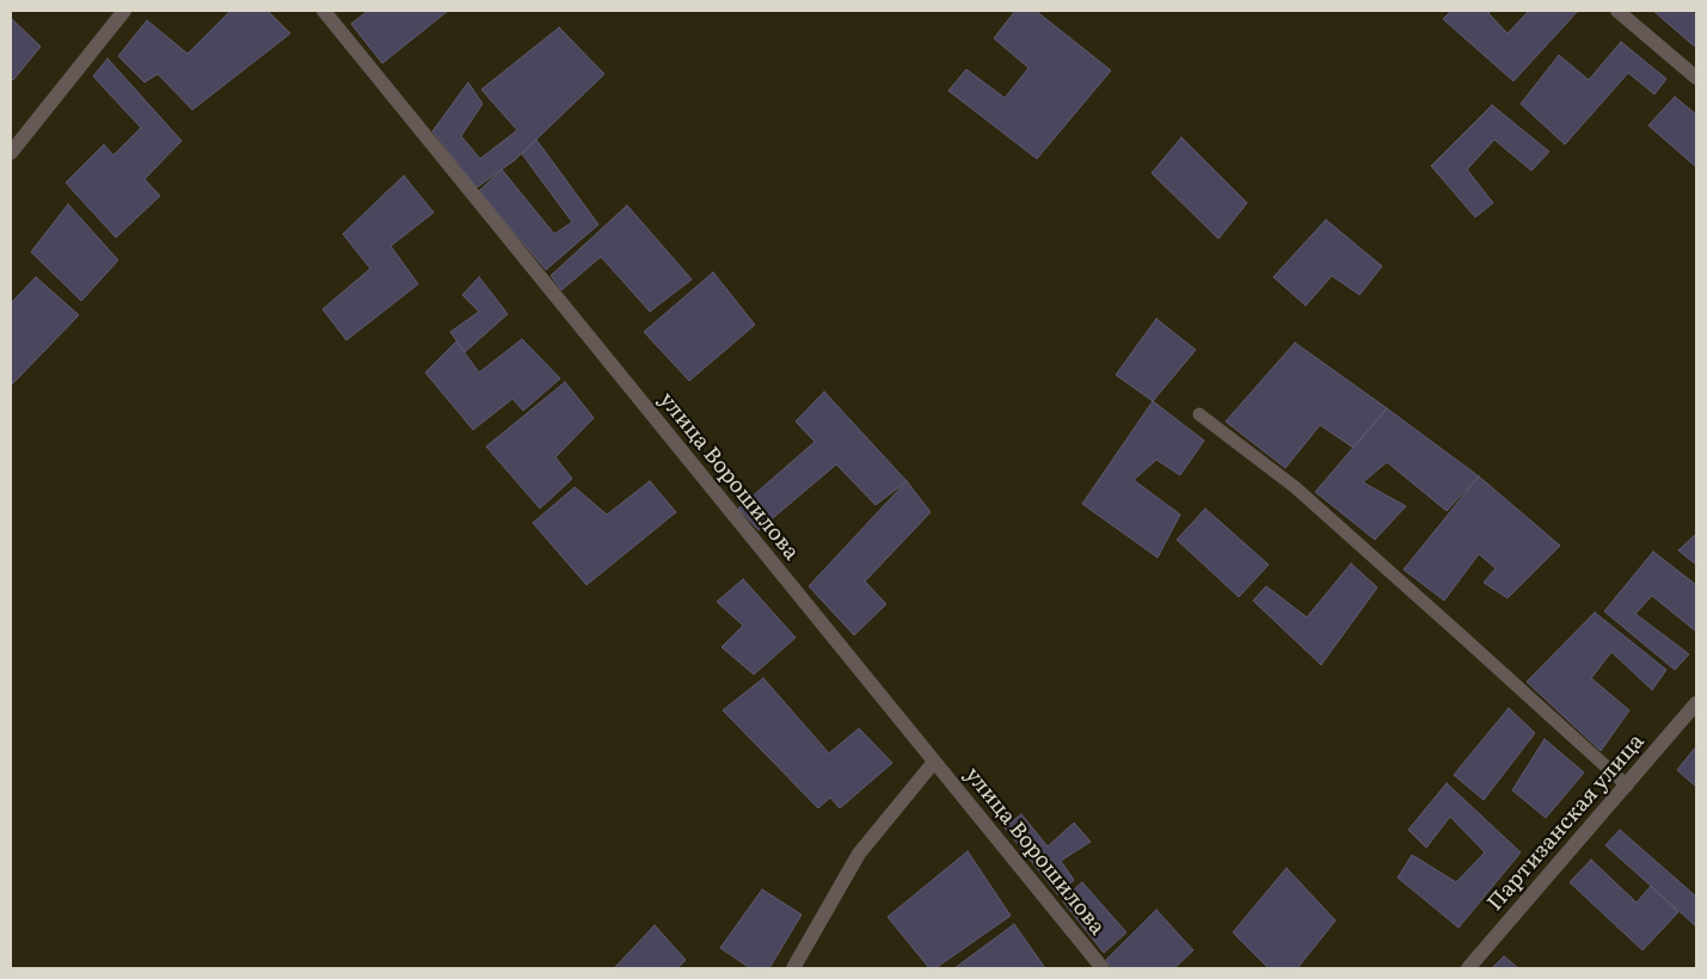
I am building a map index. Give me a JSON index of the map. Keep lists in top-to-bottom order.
{
  "streets": {
    "street": ["улица Ворошилова", "Партизанская улица"]
  }
}
